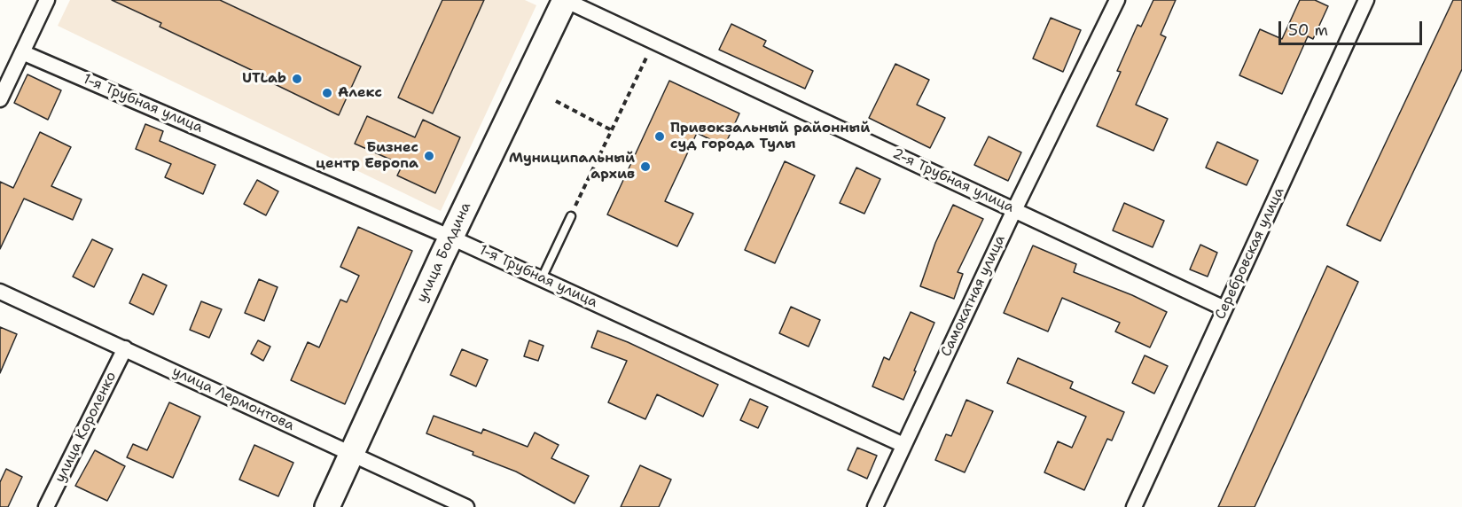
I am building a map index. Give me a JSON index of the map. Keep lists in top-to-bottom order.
{
  "streets": {
    "main road": ["улица Болдина"],
    "street": [
      "1-я Трубная улица",
      "2-я Трубная улица",
      "Серебровская улица",
      "Самокатная улица",
      "улица Лермонтова",
      "улица Короленко"
    ]
  },
  "crossings": [
    ["1-я Трубная улица", "улица Болдина"],
    ["1-я Трубная улица", "Самокатная улица"],
    ["2-я Трубная улица", "улица Болдина"],
    ["2-я Трубная улица", "Серебровская улица"],
    ["2-я Трубная улица", "Самокатная улица"],
    ["улица Болдина", "улица Лермонтова"],
    ["улица Лермонтова", "улица Короленко"]
  ],
  "places": [
    "UTLab",
    "Алекс",
    "Привокзальный районный суд города Тулы",
    "Бизнес центр Европа",
    "Муниципальный архив"
  ],
  "scale_bar": "50 m"
}
